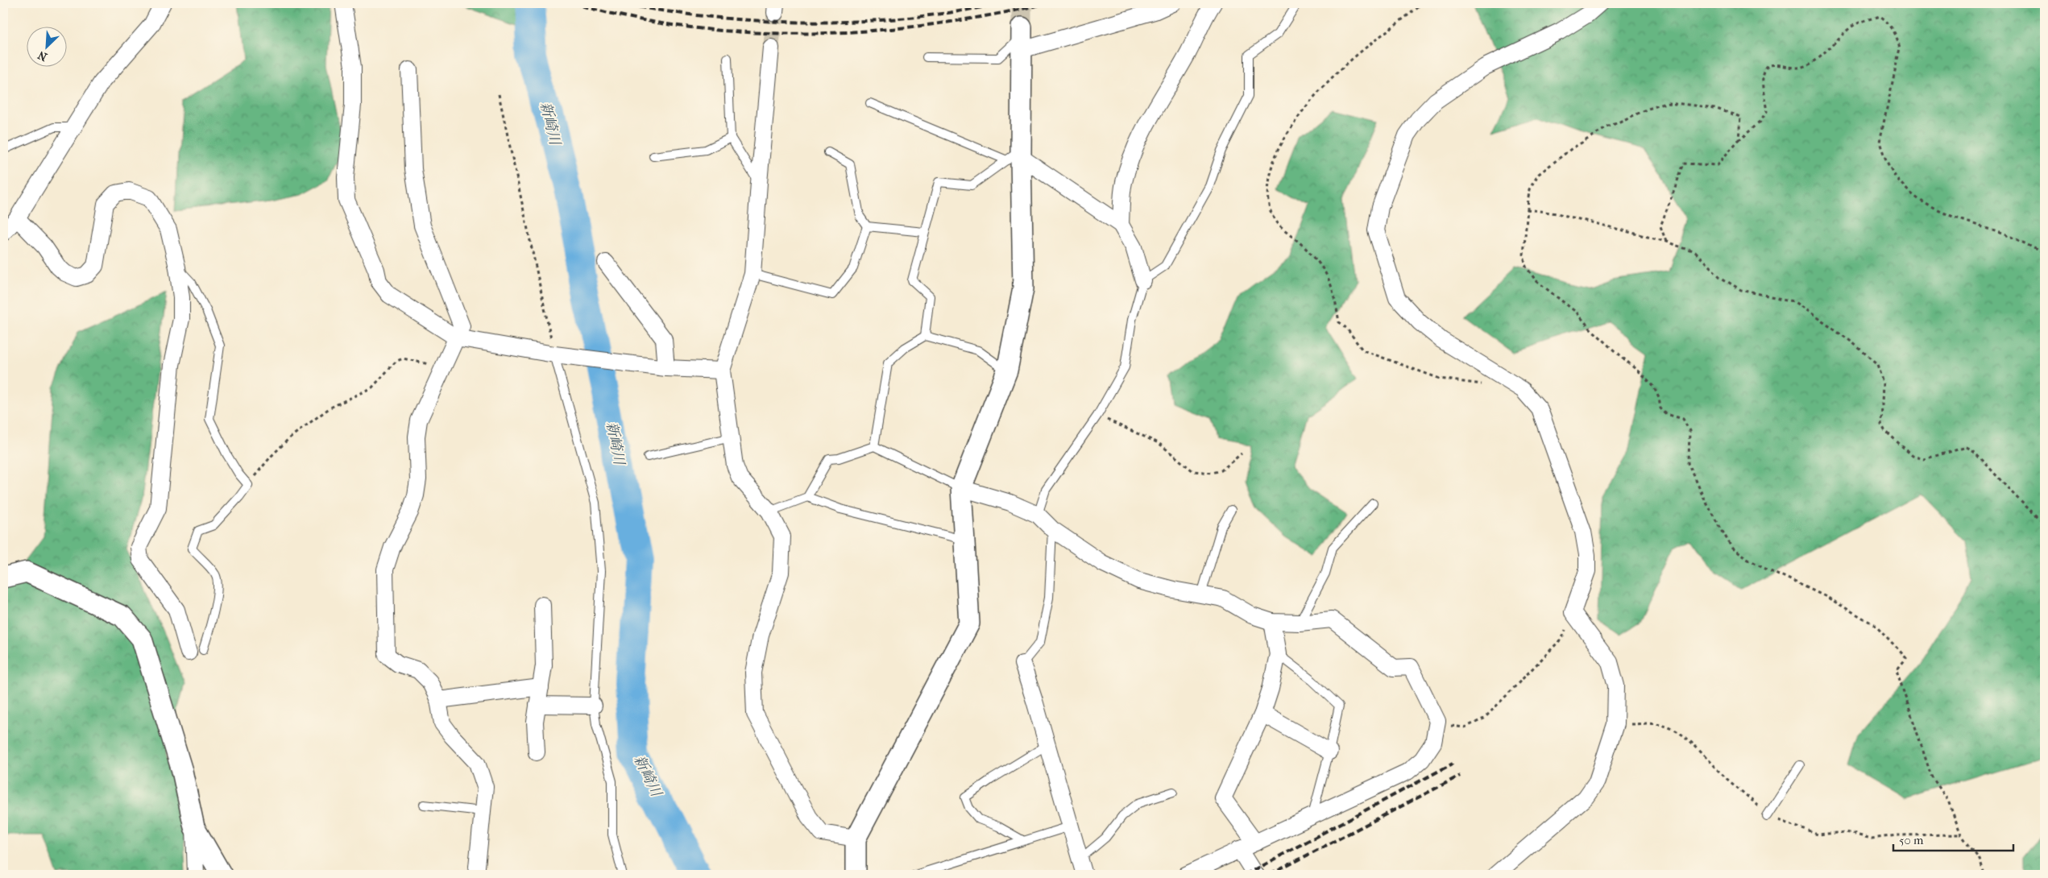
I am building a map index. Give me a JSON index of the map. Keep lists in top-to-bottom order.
{
  "water": ["新崎川"],
  "scale_bar": "50 m",
  "north": "bottom left"
}
